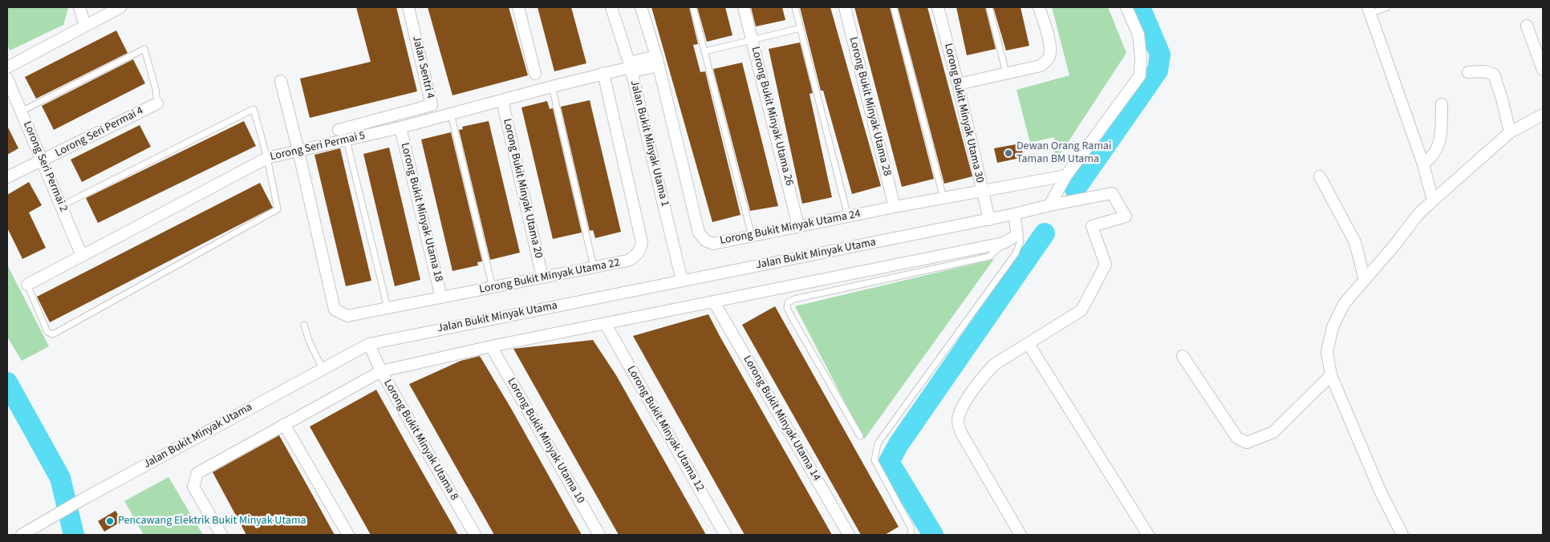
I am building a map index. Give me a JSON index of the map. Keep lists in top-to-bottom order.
{
  "streets": {
    "street": [
      "Jalan Sentri 4",
      "Lorong Bukit Minyak Utama 28",
      "Lorong Bukit Minyak Utama 30",
      "Lorong Bukit Minyak Utama 26",
      "Lorong Seri Permai 4",
      "Jalan Bukit Minyak Utama 1",
      "Lorong Seri Permai 5",
      "Lorong Seri Permai 2",
      "Lorong Bukit Minyak Utama 20",
      "Lorong Bukit Minyak Utama 18",
      "Lorong Bukit Minyak Utama 24",
      "Jalan Bukit Minyak Utama",
      "Lorong Bukit Minyak Utama 22",
      "Lorong Bukit Minyak Utama 14",
      "Lorong Bukit Minyak Utama 12",
      "Lorong Bukit Minyak Utama 8",
      "Lorong Bukit Minyak Utama 10"
    ]
  },
  "crossings": [
    ["Lorong Bukit Minyak Utama 28", "Lorong Bukit Minyak Utama 24"],
    ["Lorong Bukit Minyak Utama 30", "Lorong Bukit Minyak Utama 24"],
    ["Lorong Bukit Minyak Utama 30", "Jalan Bukit Minyak Utama"],
    ["Lorong Bukit Minyak Utama 26", "Lorong Bukit Minyak Utama 24"],
    ["Lorong Seri Permai 4", "Lorong Seri Permai 2"],
    ["Jalan Bukit Minyak Utama 1", "Lorong Seri Permai 5"],
    ["Jalan Bukit Minyak Utama 1", "Jalan Bukit Minyak Utama"],
    ["Lorong Seri Permai 5", "Lorong Seri Permai 2"],
    ["Lorong Seri Permai 5", "Lorong Bukit Minyak Utama 20"],
    ["Lorong Seri Permai 5", "Lorong Bukit Minyak Utama 18"],
    ["Lorong Seri Permai 5", "Lorong Bukit Minyak Utama 24"],
    ["Lorong Seri Permai 5", "Lorong Bukit Minyak Utama 22"],
    ["Lorong Bukit Minyak Utama 20", "Lorong Bukit Minyak Utama 22"],
    ["Lorong Bukit Minyak Utama 18", "Lorong Bukit Minyak Utama 22"],
    ["Jalan Bukit Minyak Utama", "Lorong Bukit Minyak Utama 8"]
  ],
  "places": ["Dewan Orang Ramai Taman BM Utama", "Pencawang Elektrik Bukit Minyak Utama"]
}
